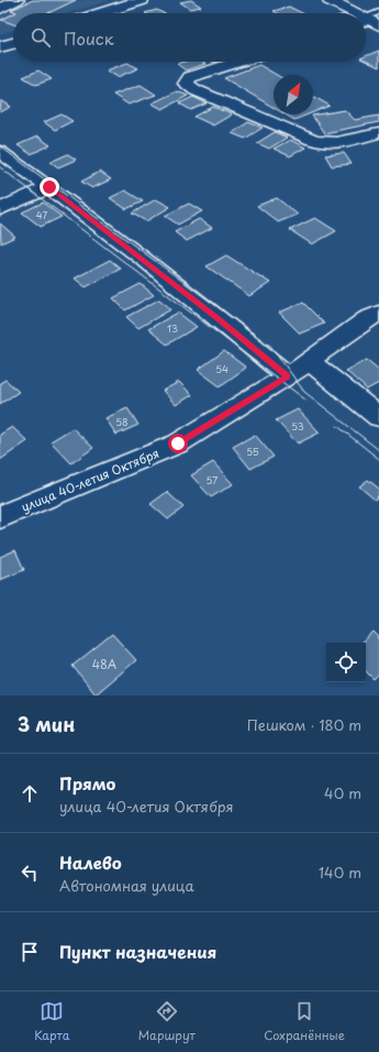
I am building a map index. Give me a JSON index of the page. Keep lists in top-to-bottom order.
{
  "streets": {
    "street": ["улица 40-летия Октября"]
  },
  "house_numbers": [
    "47",
    "13",
    "54",
    "58",
    "53",
    "55",
    "57",
    "48А"
  ],
  "north": "top right",
  "page": {
    "search": "Поиск",
    "heading": ["3 мин", "Пешком · 180 m"],
    "list": [
      ["Прямо", "улица 40-летия Октября", "40 m"],
      ["Налево", "Автономная улица", "140 m"],
      "Пункт назначения"
    ],
    "nav": ["Карта", "Маршрут", "Сохранённые"]
  }
}
